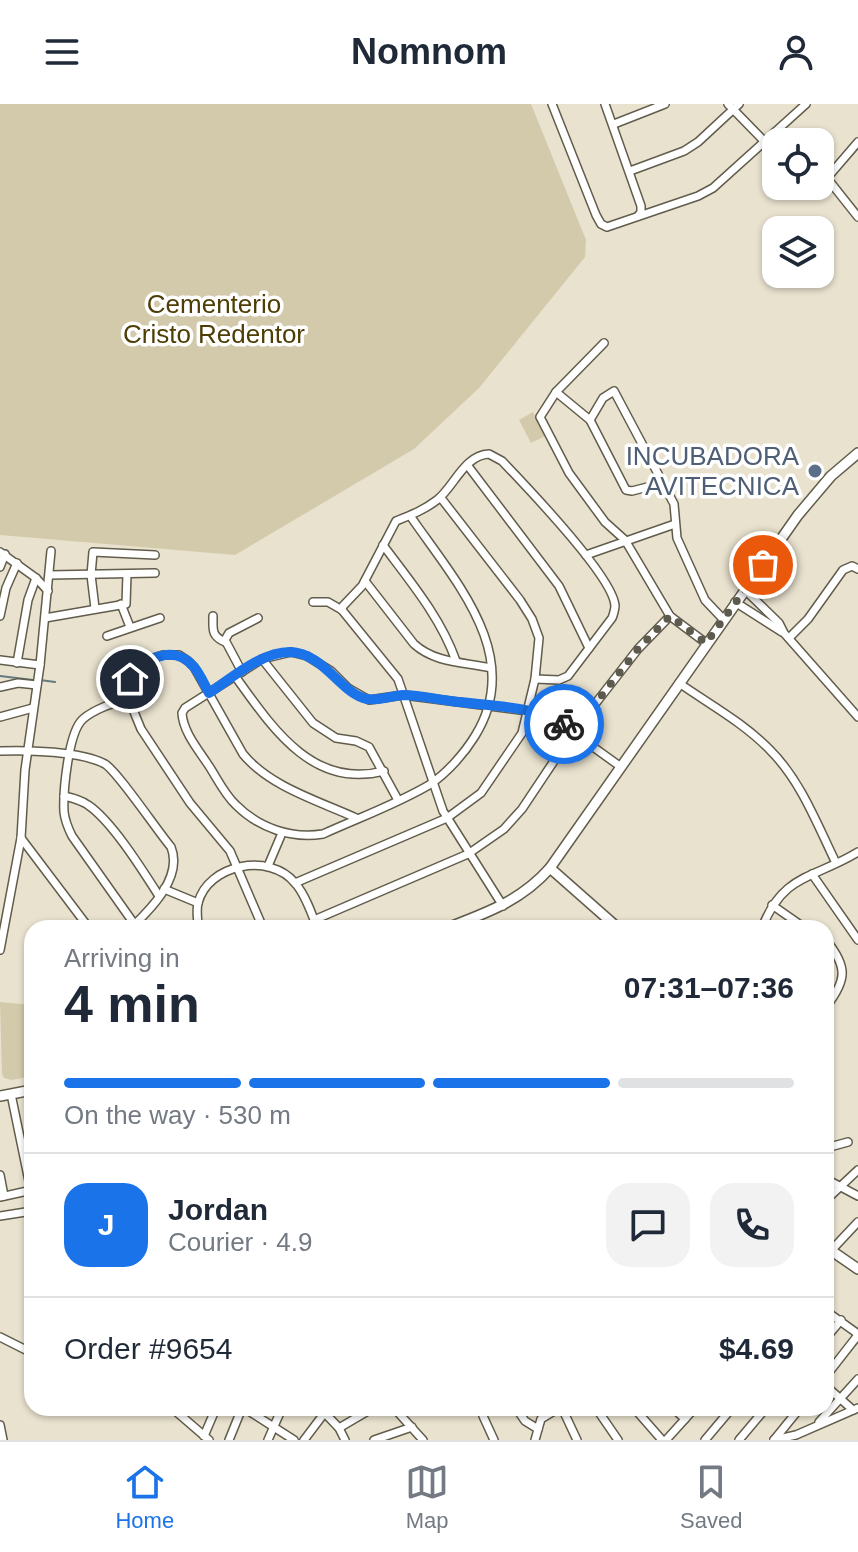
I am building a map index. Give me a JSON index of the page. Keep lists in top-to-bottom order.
{
  "parks": ["Cementerio Cristo Redentor"],
  "places": ["INCUBADORA AVITECNICA"],
  "page": {
    "header": "Nomnom",
    "heading": ["4 min", "Arriving in", "07:31–07:36"],
    "panel": [
      "Jordan",
      "Courier · 4.9",
      "Order #9654",
      "$4.69"
    ],
    "bar": "On the way · 530 m",
    "round": "J",
    "tabs": ["Home", "Map", "Saved"]
  }
}
